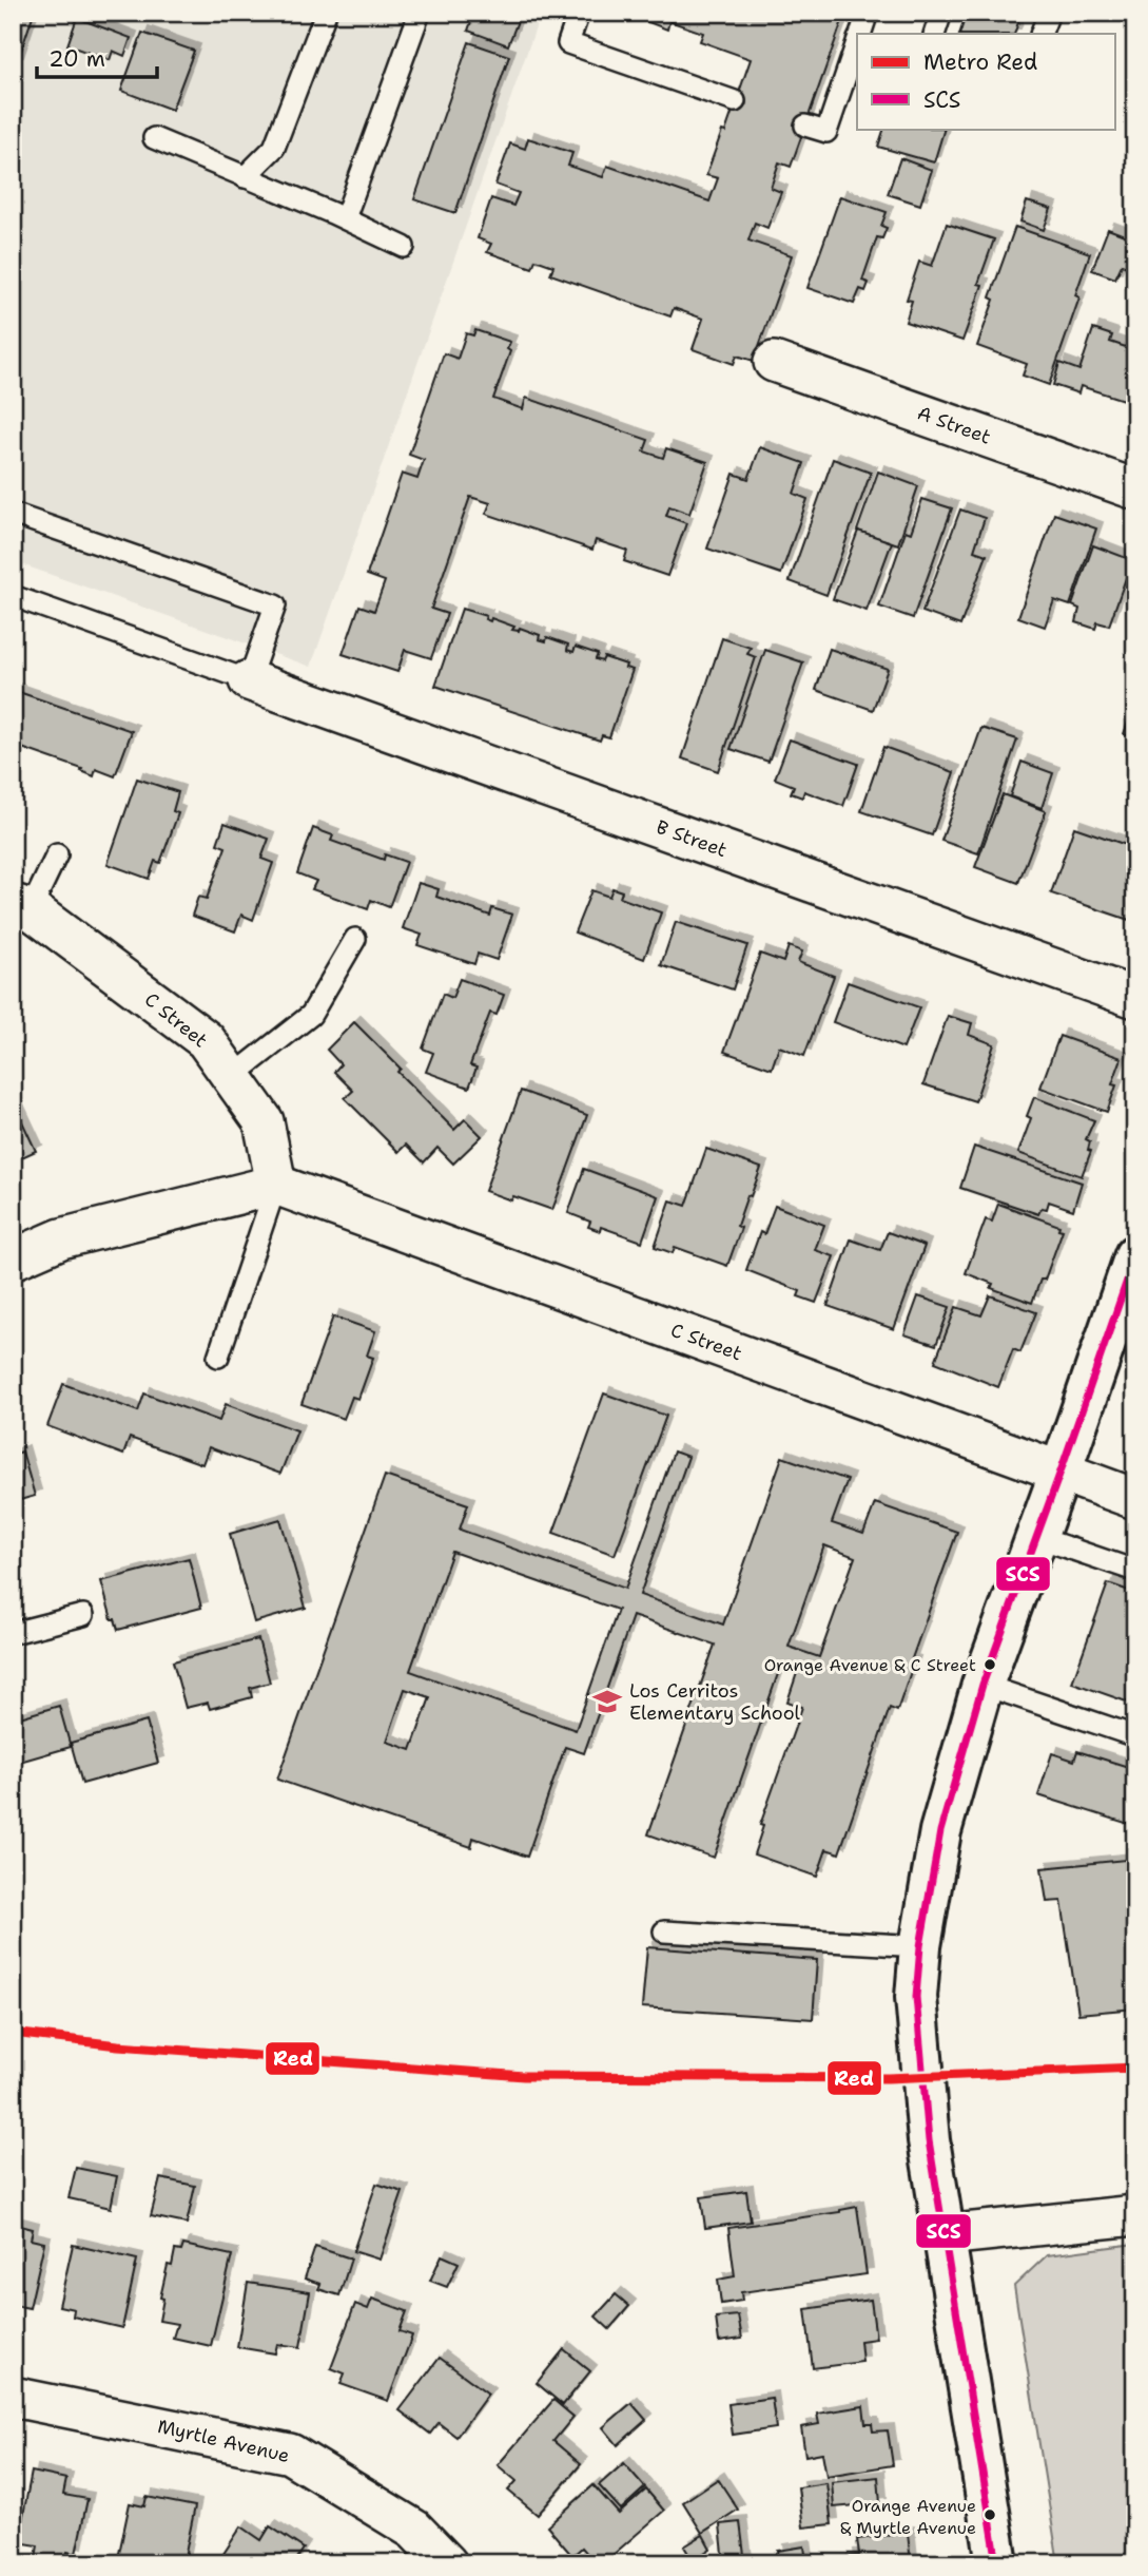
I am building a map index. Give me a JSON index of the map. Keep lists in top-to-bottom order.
{
  "streets": {
    "street": [
      "A Street",
      "B Street",
      "C Street",
      "Myrtle Avenue"
    ]
  },
  "places": {
    "other": ["Orange Avenue & C Street", "Orange Avenue & Myrtle Avenue"],
    "school or university": ["Los Cerritos Elementary School"]
  },
  "lines": ["transit line SCS", "metro line Red"],
  "legend": ["Metro Red", "SCS"],
  "scale_bar": "20 m"
}
